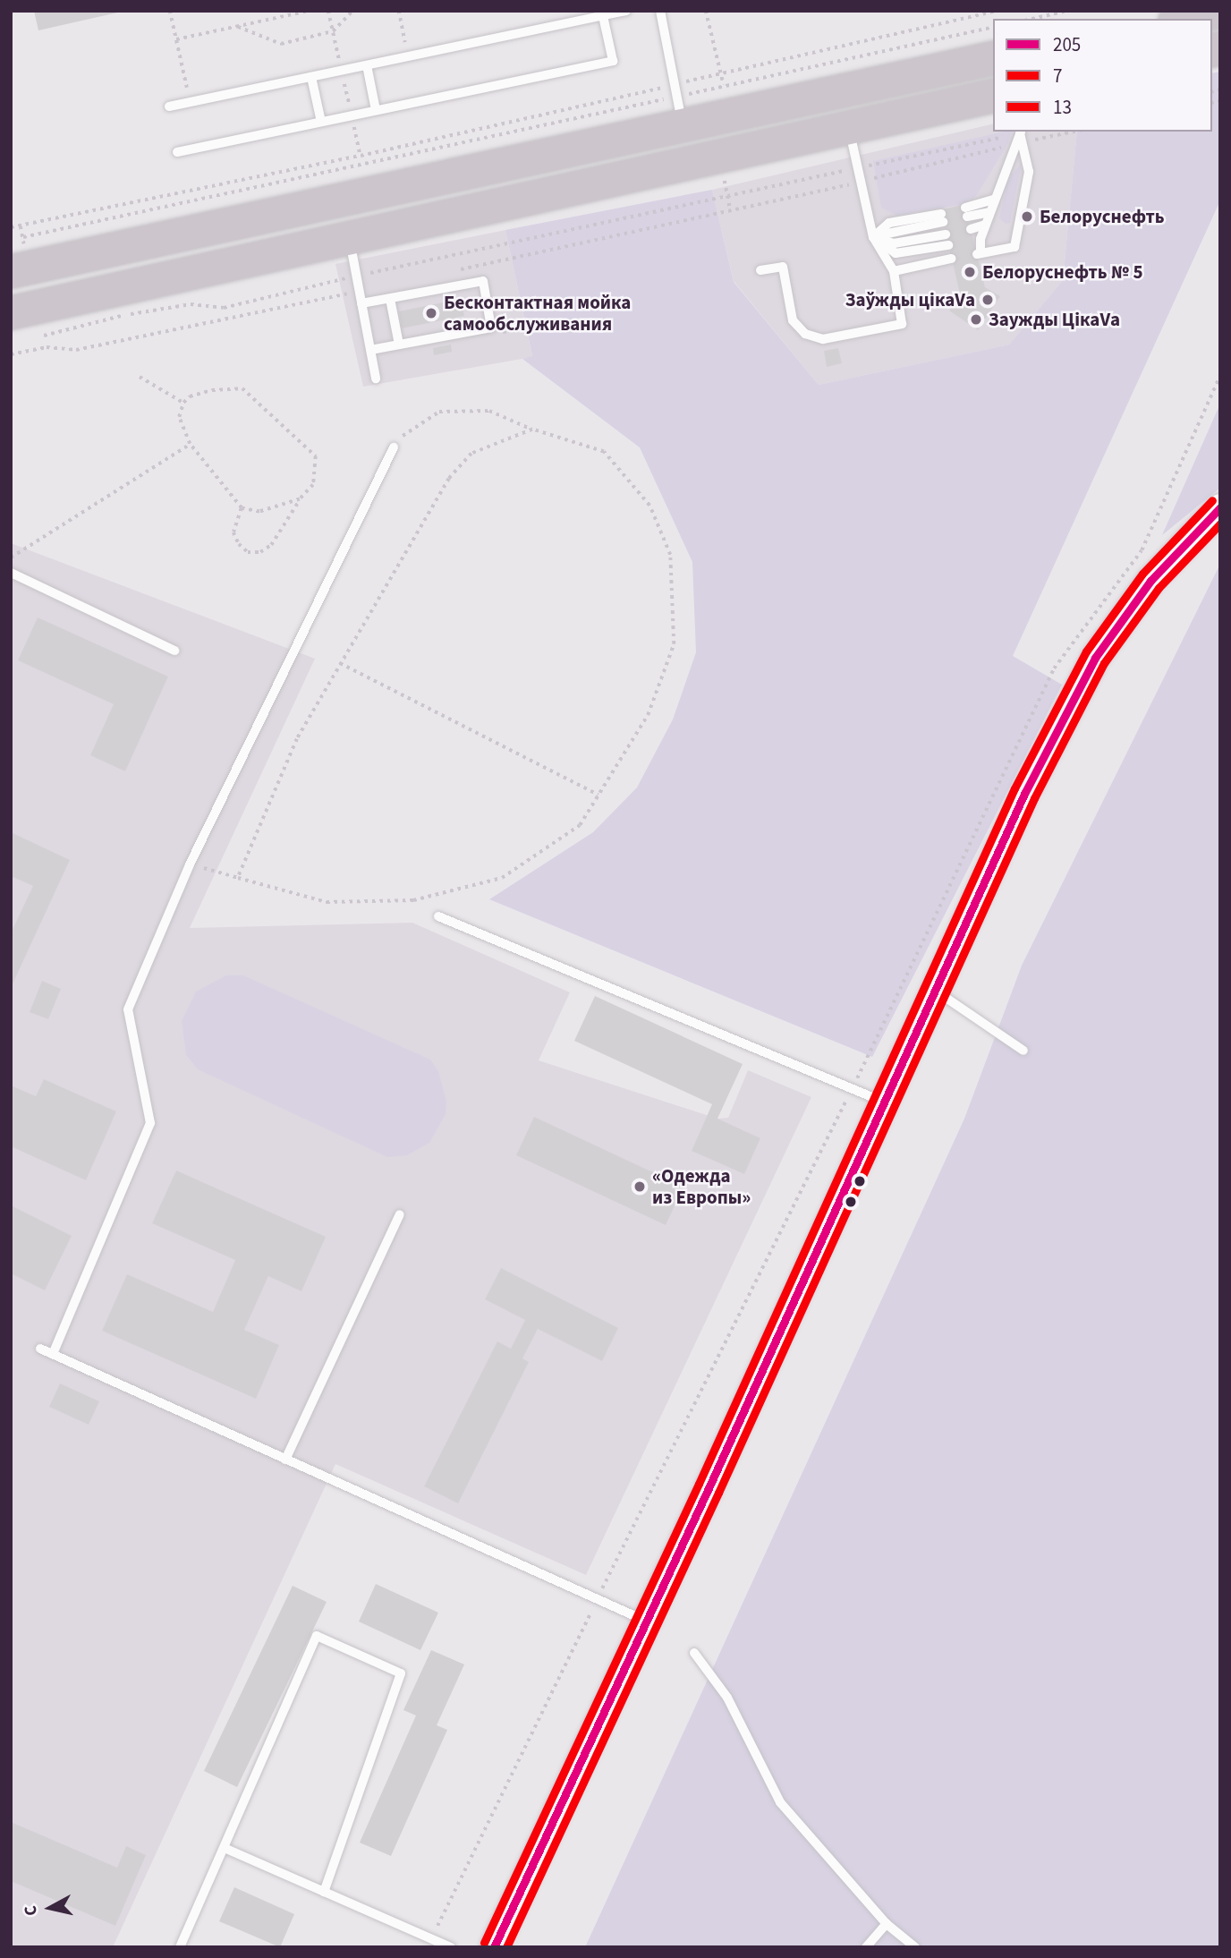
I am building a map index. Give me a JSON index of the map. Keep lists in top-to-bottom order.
{
  "places": [
    "Белоруснефть",
    "Белоруснефть № 5",
    "Заўжды цікаVа",
    "Бесконтактная мойка самообслуживания",
    "Заужды ЦікаVа",
    "«Одежда из Европы»"
  ],
  "lines": ["transit line 13", "transit line 205", "transit line 7"],
  "legend": ["205", "7", "13"],
  "north": "left"
}
